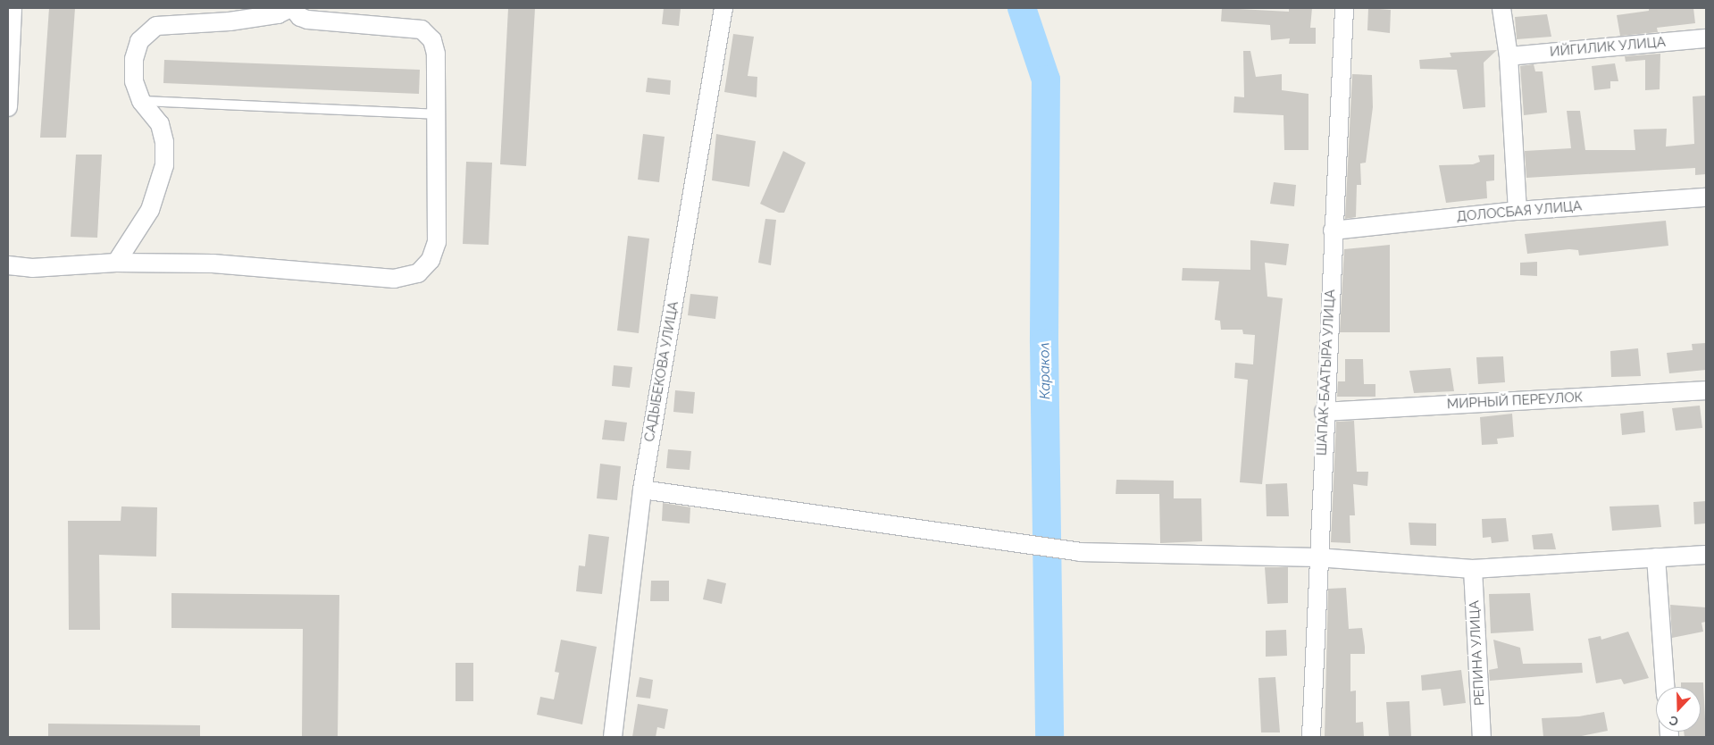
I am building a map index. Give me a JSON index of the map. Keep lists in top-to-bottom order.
{
  "streets": {
    "street": [
      "ИЙГИЛИК УЛИЦА",
      "ДОЛОСБАЯ УЛИЦА",
      "САДЫБЕКОВА УЛИЦА",
      "ШАПАК-БААТЫРА УЛИЦА",
      "МИРНЫЙ ПЕРЕУЛОК",
      "РЕПИНА УЛИЦА"
    ]
  },
  "crossings": [
    ["ДОЛОСБАЯ УЛИЦА", "ШАПАК-БААТЫРА УЛИЦА"],
    ["ШАПАК-БААТЫРА УЛИЦА", "МИРНЫЙ ПЕРЕУЛОК"]
  ],
  "water": ["Каракол"],
  "north": "bottom"
}
